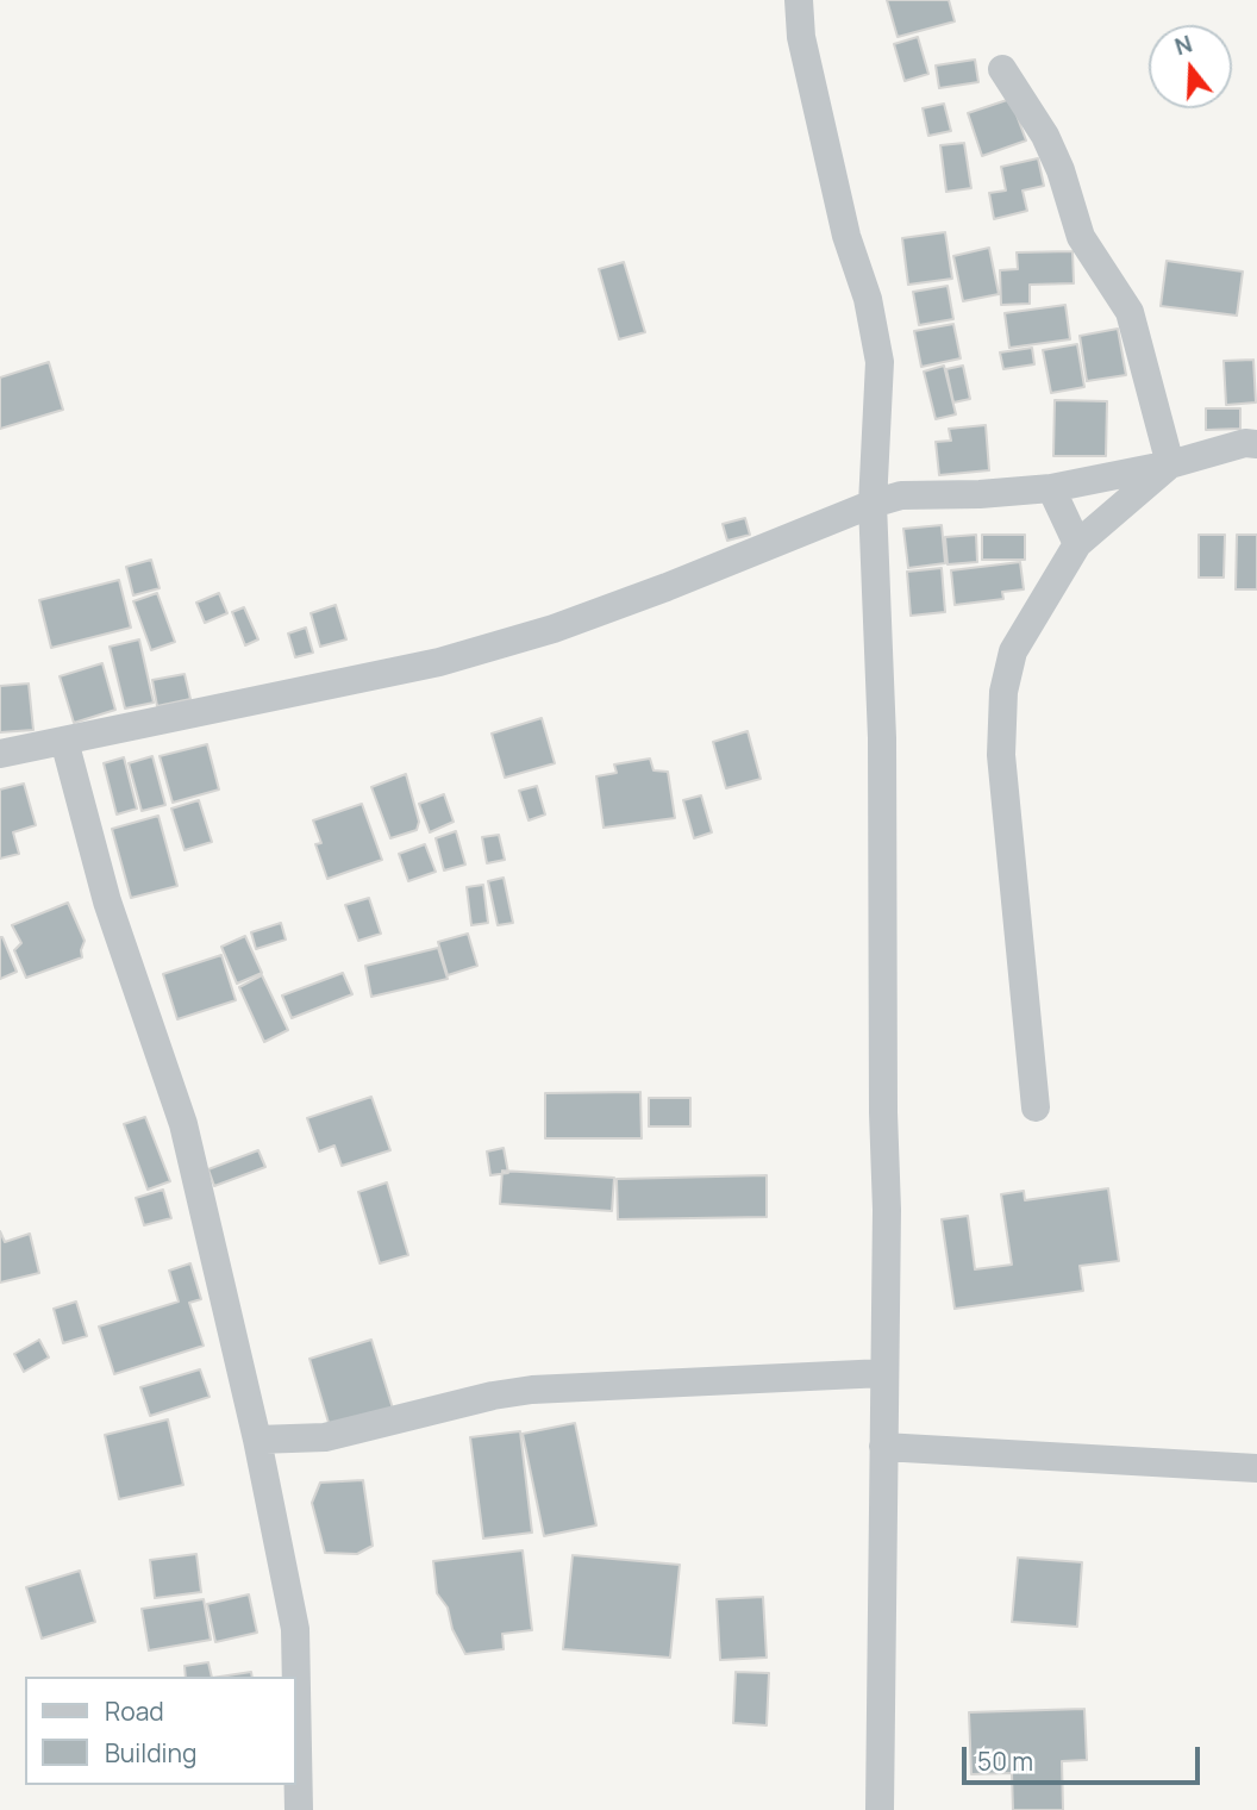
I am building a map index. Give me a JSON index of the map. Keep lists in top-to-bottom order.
{
  "legend": ["Road", "Building"],
  "scale_bar": "50 m",
  "north": "top"
}
